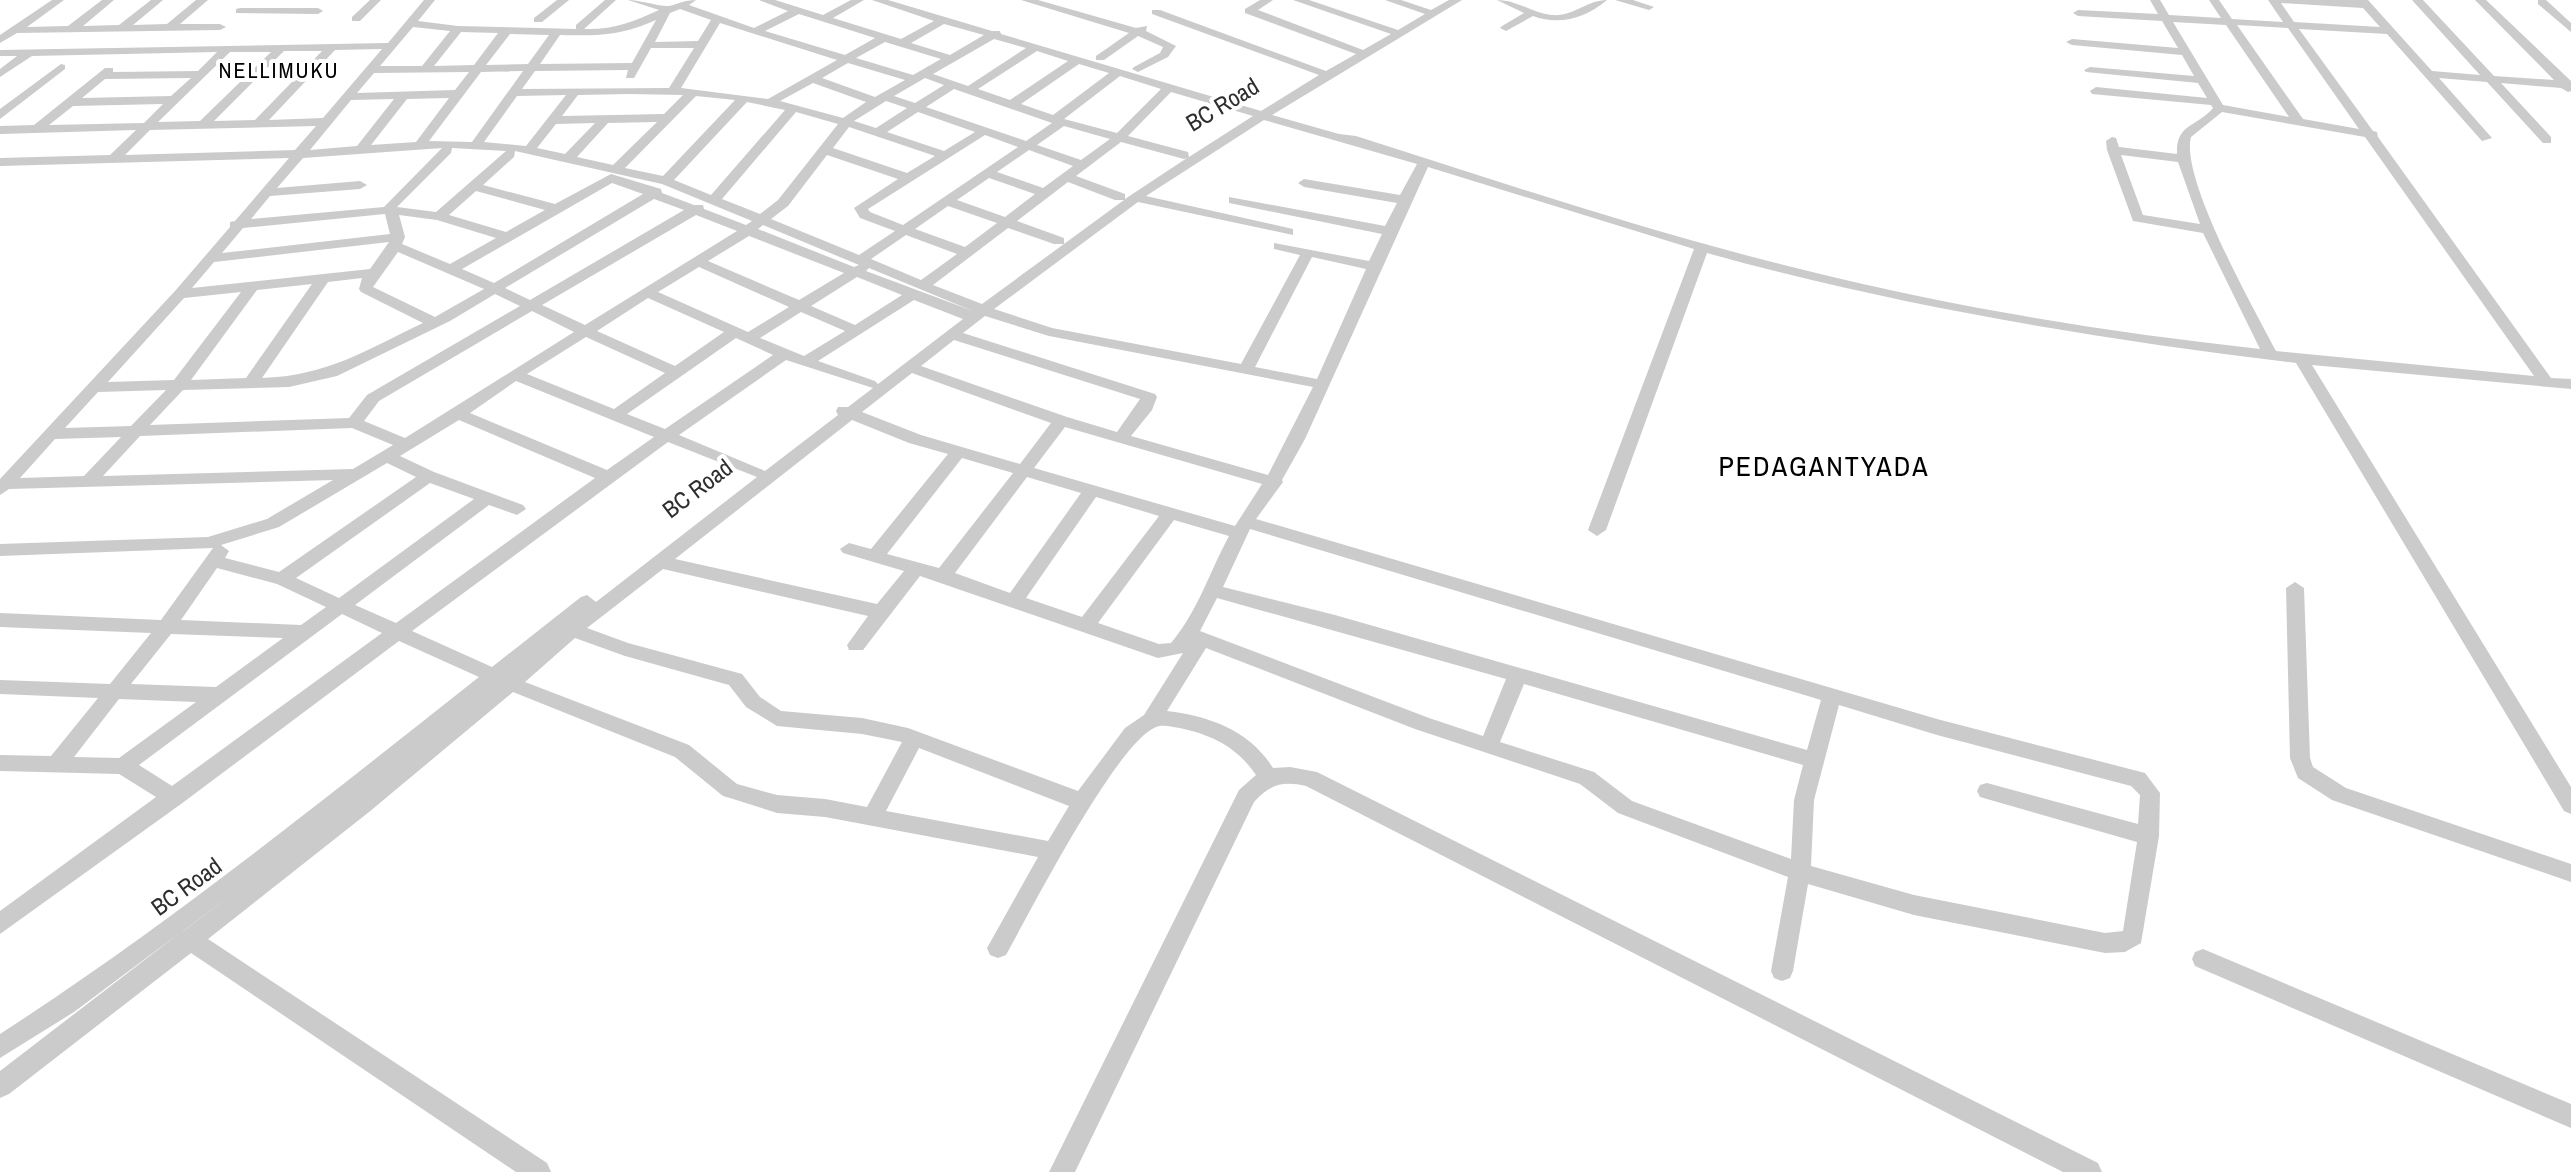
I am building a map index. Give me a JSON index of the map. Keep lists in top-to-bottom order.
{
  "streets": {
    "street": ["BC Road"]
  },
  "districts": ["NELLIMUKU", "PEDAGANTYADA"]
}
